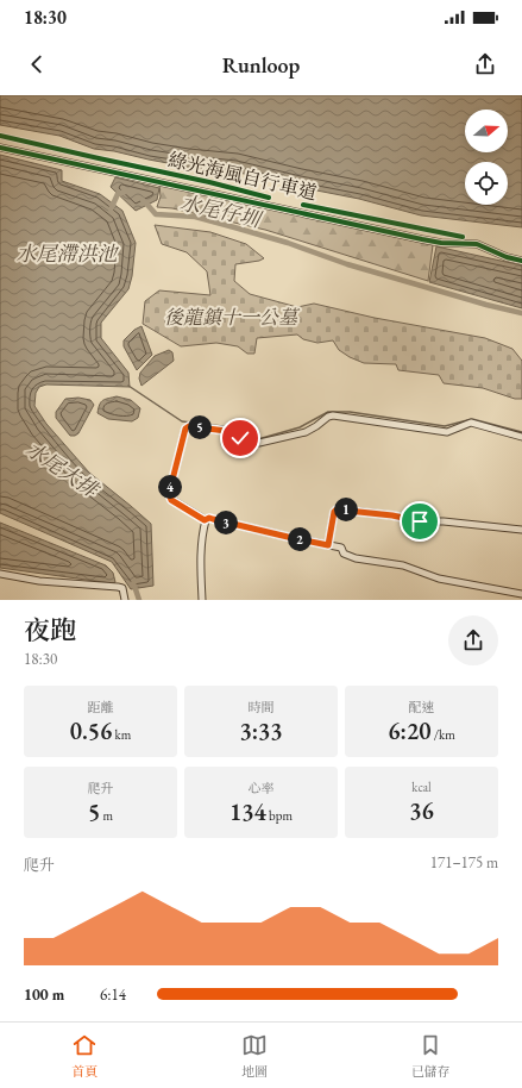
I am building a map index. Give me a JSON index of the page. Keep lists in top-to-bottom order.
{
  "streets": {
    "cycle path": ["綠光海風自行車道"]
  },
  "water": ["水尾仔圳", "水尾滯洪池", "水尾大排"],
  "parks": ["後龍鎮十一公墓"],
  "north": "right",
  "page": {
    "status": "18:30",
    "header": "Runloop",
    "pins": [
      "5",
      "4",
      "1",
      "3",
      "2"
    ],
    "heading": ["夜跑", "18:30"],
    "stats": [
      ["距離", "0.56 km"],
      ["時間", "3:33"],
      ["配速", "6:20 /km"],
      ["爬升", "5 m"],
      ["心率", "134 bpm"],
      ["kcal", "36"]
    ],
    "chart": ["爬升", "171–175 m"],
    "list": [
      {
        "name": "100 m",
        "note": "6:14"
      }
    ],
    "tabs": ["首頁", "地圖", "已儲存"]
  }
}
